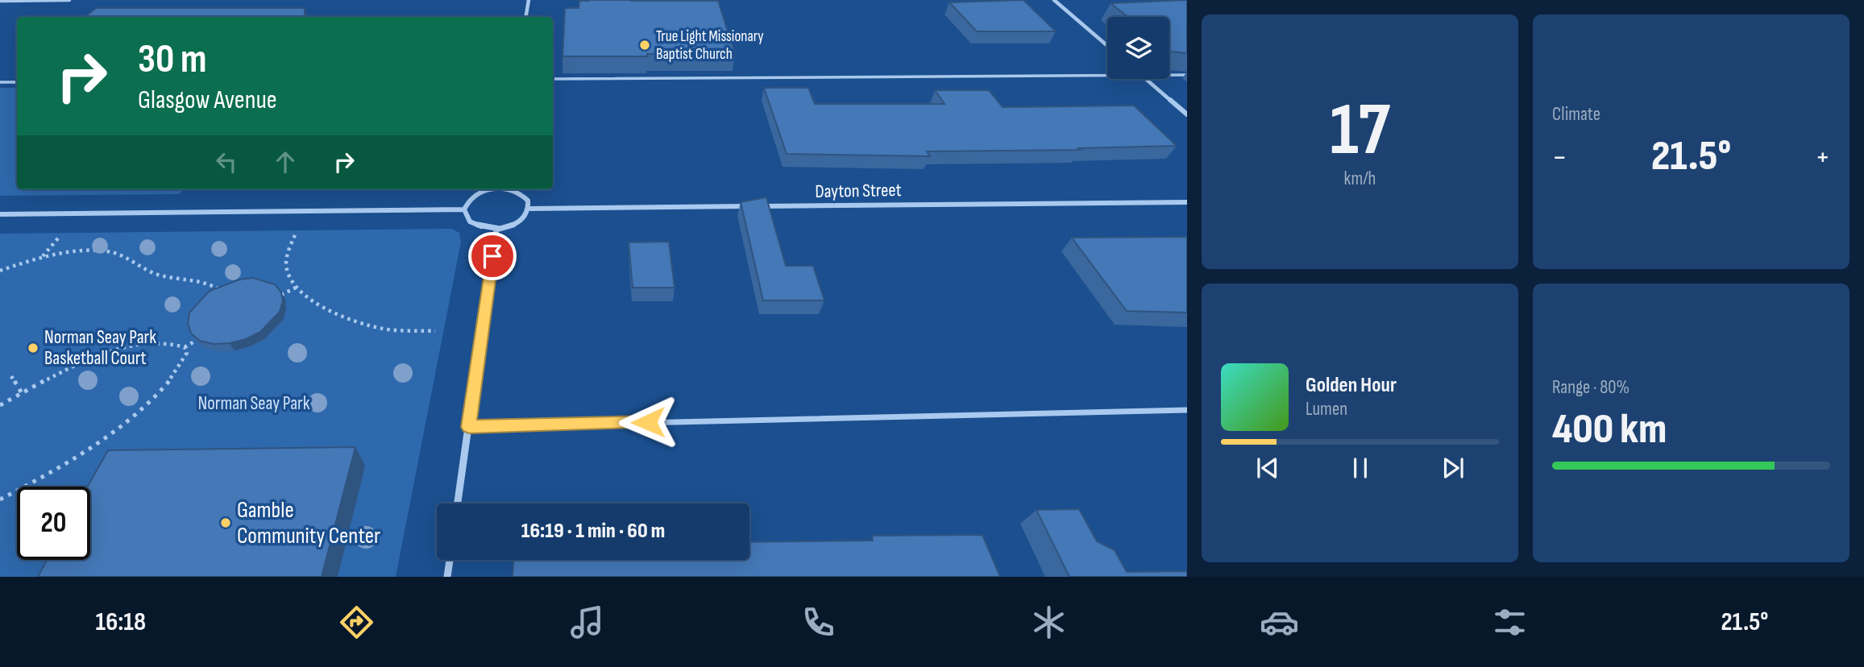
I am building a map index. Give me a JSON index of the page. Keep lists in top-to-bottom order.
{
  "streets": {
    "street": ["Dayton Street"]
  },
  "parks": ["Norman Seay Park"],
  "places": ["True Light Missionary Baptist Church", "Norman Seay Park Basketball Court", "Gamble Community Center"],
  "page": {
    "tile": [
      ["17", "km/h"],
      "Climate",
      ["Range · 80%", "400 km"]
    ],
    "turn": ["30 m", "Glasgow Avenue"],
    "heat": ["−", "21.5°", "+"],
    "song": ["Golden Hour", "Lumen"],
    "limit": "20",
    "trip": "16:19 · 1 min · 60 m",
    "tabs": ["16:18", "21.5°"]
  }
}
